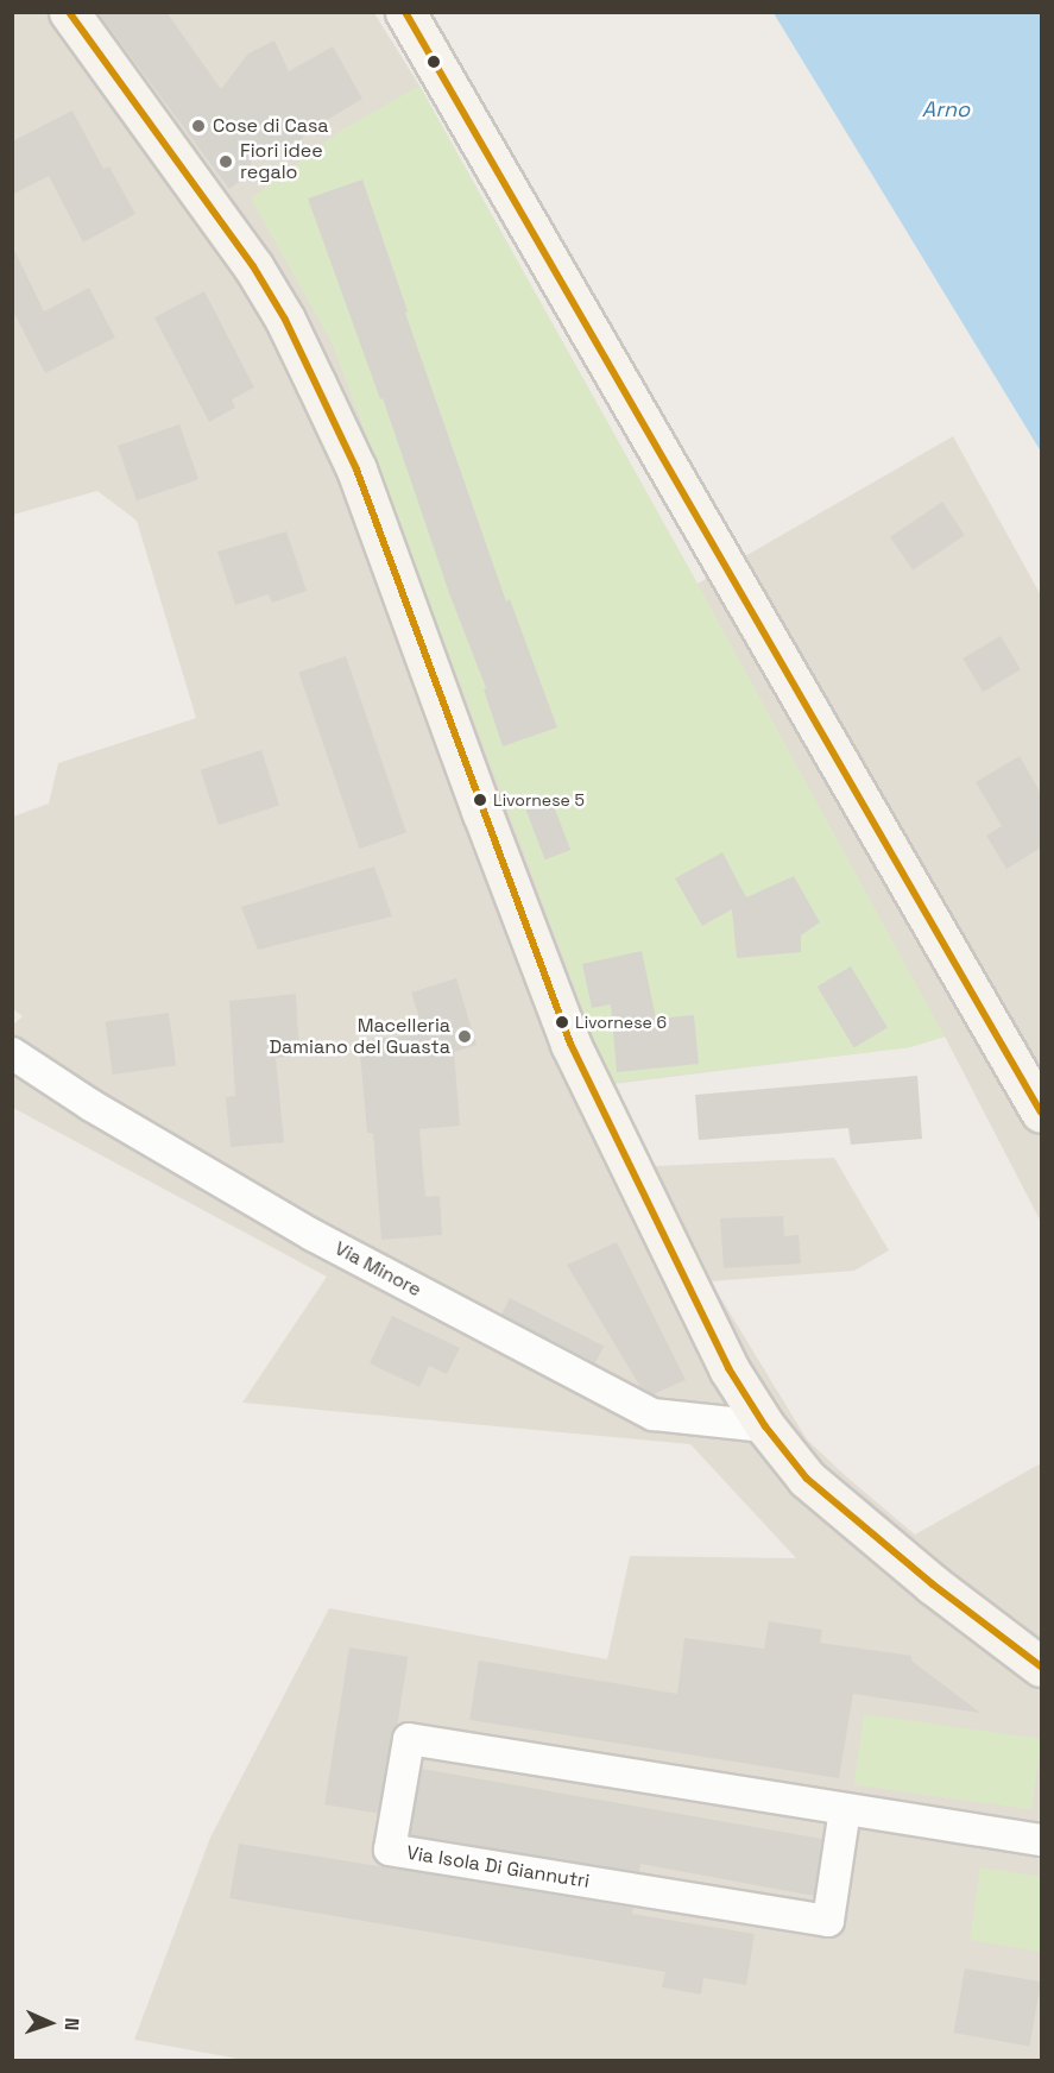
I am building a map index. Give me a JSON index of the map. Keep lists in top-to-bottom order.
{
  "streets": {
    "street": ["Via Minore", "Via Isola Di Giannutri"]
  },
  "water": ["Arno"],
  "places": [
    "Cose di Casa",
    "Fiori idee regalo",
    "Livornese 5",
    "Livornese 6",
    "Macelleria Damiano del Guasta"
  ],
  "north": "right"
}
